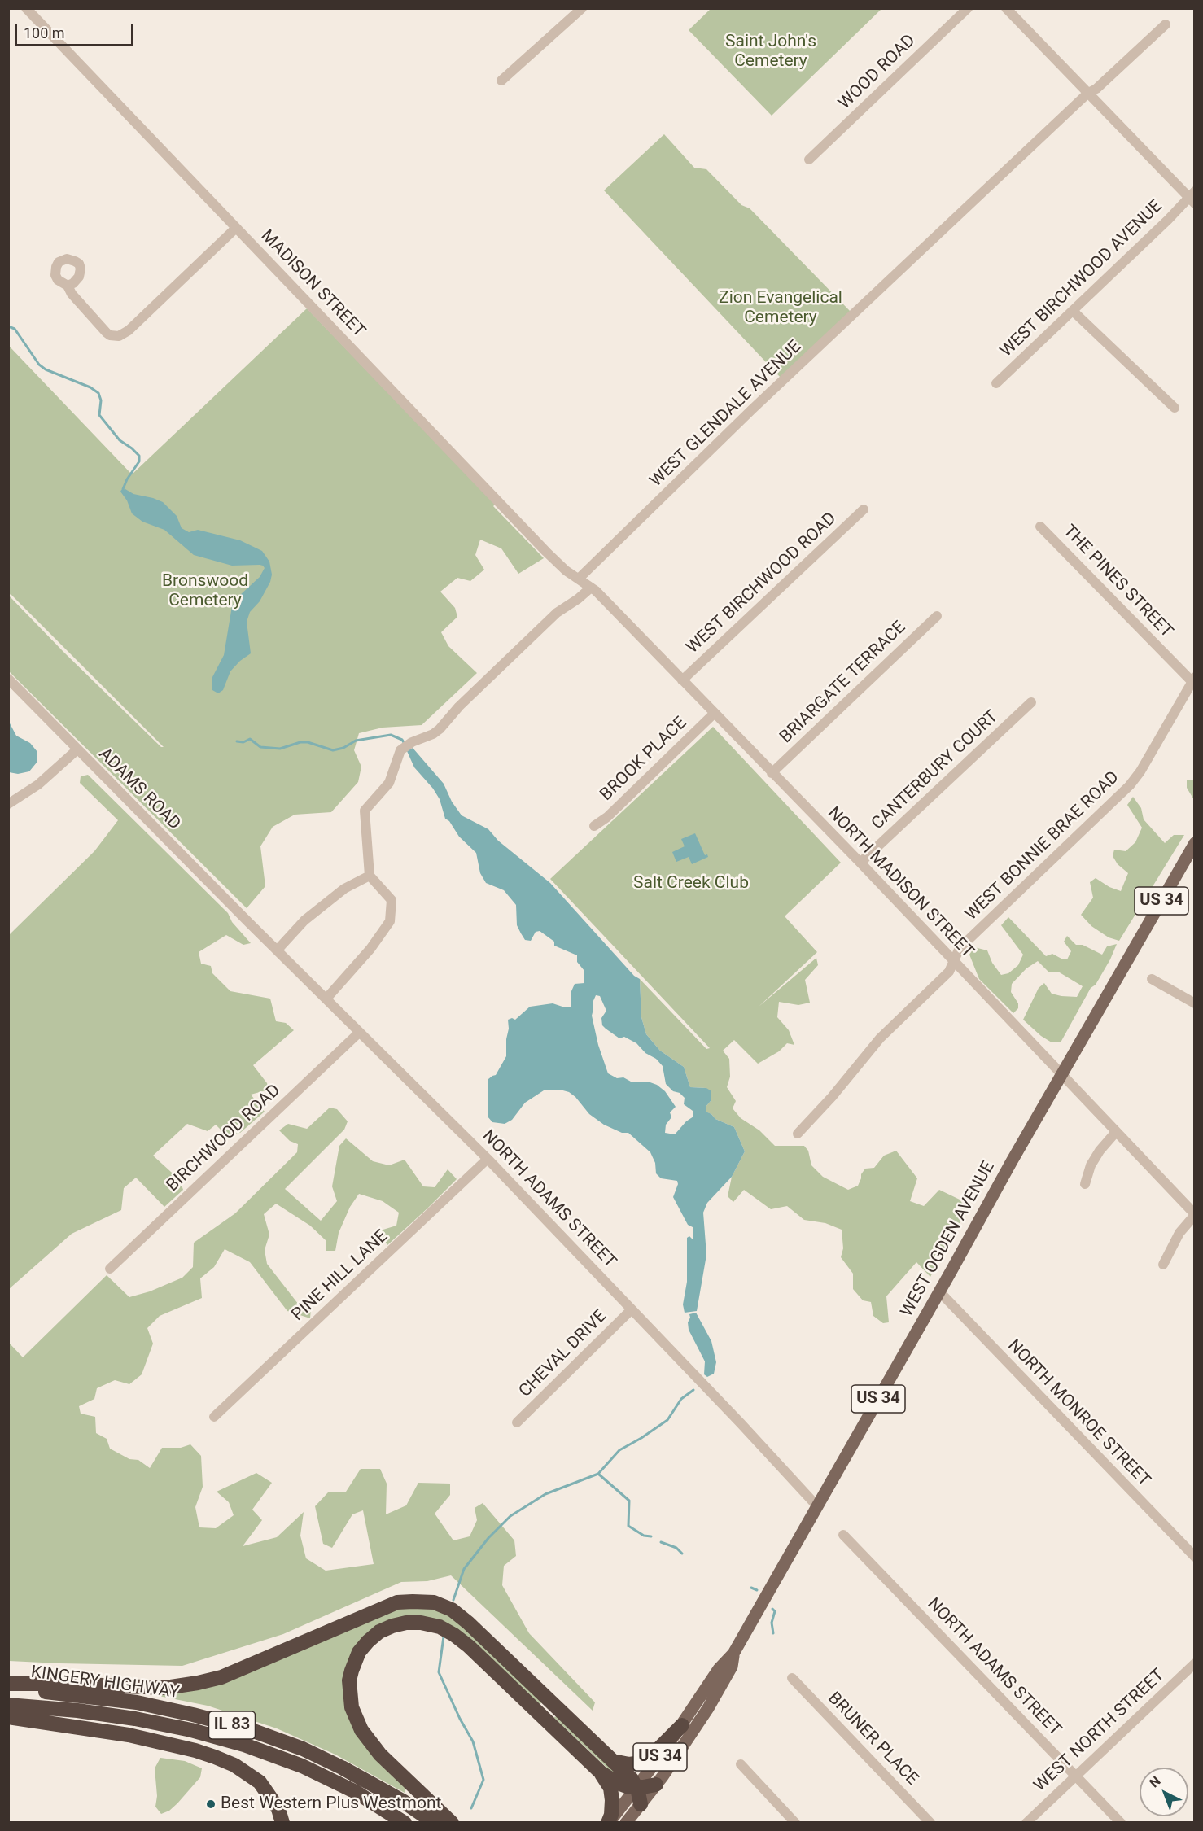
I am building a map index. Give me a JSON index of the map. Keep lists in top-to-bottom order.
{
  "streets": {
    "highway": ["KINGERY HIGHWAY", "IL 83"],
    "main road": ["US 34", "WEST OGDEN AVENUE"],
    "street": [
      "WOOD ROAD",
      "WEST BIRCHWOOD AVENUE",
      "MADISON STREET",
      "WEST GLENDALE AVENUE",
      "THE PINES STREET",
      "WEST BIRCHWOOD ROAD",
      "BRIARGATE TERRACE",
      "BROOK PLACE",
      "CANTERBURY COURT",
      "ADAMS ROAD",
      "WEST BONNIE BRAE ROAD",
      "NORTH MADISON STREET",
      "BIRCHWOOD ROAD",
      "NORTH ADAMS STREET",
      "PINE HILL LANE",
      "CHEVAL DRIVE",
      "NORTH MONROE STREET",
      "WEST NORTH STREET",
      "BRUNER PLACE"
    ]
  },
  "crossings": [
    ["MADISON STREET", "WEST GLENDALE AVENUE"],
    ["MADISON STREET", "NORTH MADISON STREET"],
    ["WEST GLENDALE AVENUE", "NORTH MADISON STREET"],
    ["THE PINES STREET", "WEST BONNIE BRAE ROAD"],
    ["WEST BIRCHWOOD ROAD", "NORTH MADISON STREET"],
    ["BRIARGATE TERRACE", "NORTH MADISON STREET"],
    ["BROOK PLACE", "NORTH MADISON STREET"],
    ["CANTERBURY COURT", "NORTH MADISON STREET"],
    ["ADAMS ROAD", "NORTH ADAMS STREET"],
    ["WEST BONNIE BRAE ROAD", "NORTH MADISON STREET"],
    ["NORTH MADISON STREET", "WEST OGDEN AVENUE"],
    ["BIRCHWOOD ROAD", "NORTH ADAMS STREET"],
    ["NORTH ADAMS STREET", "WEST OGDEN AVENUE"],
    ["NORTH ADAMS STREET", "PINE HILL LANE"],
    ["NORTH ADAMS STREET", "CHEVAL DRIVE"],
    ["NORTH ADAMS STREET", "WEST NORTH STREET"],
    ["WEST OGDEN AVENUE", "NORTH MONROE STREET"]
  ],
  "parks": [
    "Saint John's Cemetery",
    "Zion Evangelical Cemetery",
    "Bronswood Cemetery",
    "Salt Creek Club"
  ],
  "places": ["Best Western Plus Westmont"],
  "scale_bar": "100 m",
  "north": "top left"
}
